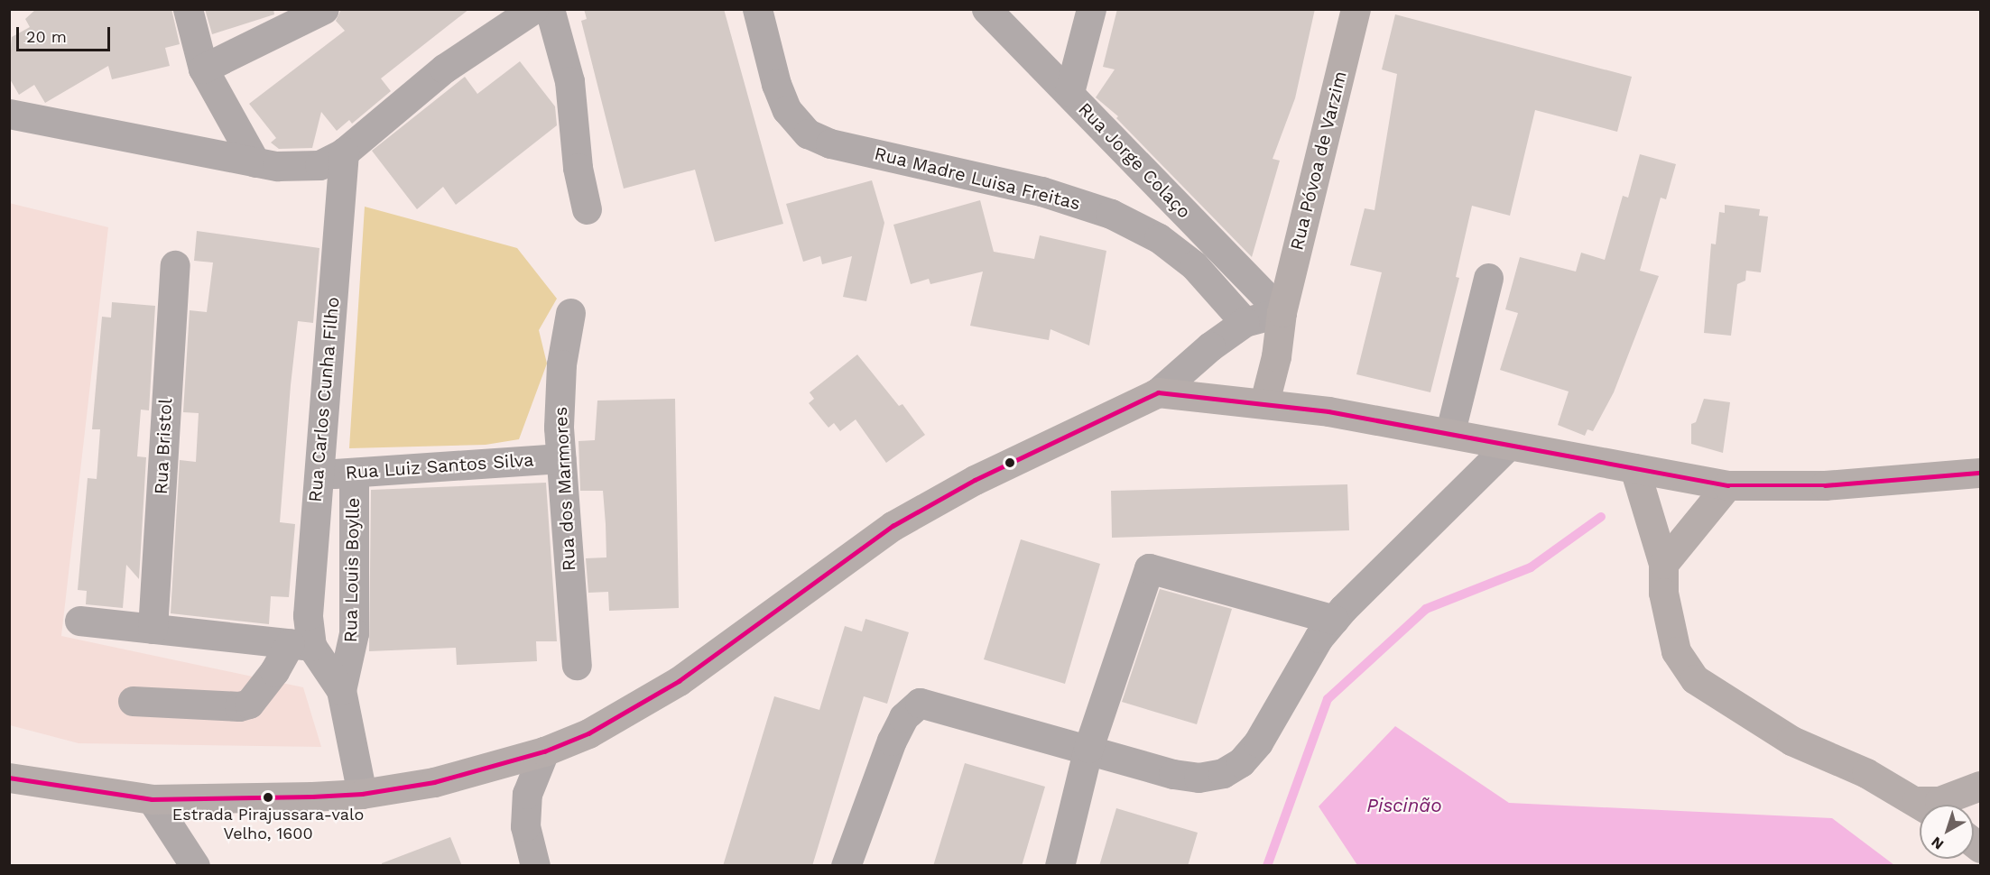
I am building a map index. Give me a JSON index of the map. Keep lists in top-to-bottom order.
{
  "streets": {
    "main road": ["Rua Póvoa de Varzim"],
    "street": [
      "Rua Jorge Colaço",
      "Rua Madre Luisa Freitas",
      "Rua Carlos Cunha Filho",
      "Rua Bristol",
      "Rua Luiz Santos Silva",
      "Rua dos Marmores",
      "Rua Louis Boylle"
    ]
  },
  "crossings": [
    ["Rua Jorge Colaço", "Rua Póvoa de Varzim"],
    ["Rua Carlos Cunha Filho", "Rua Luiz Santos Silva"],
    ["Rua Luiz Santos Silva", "Rua dos Marmores"],
    ["Rua Luiz Santos Silva", "Rua Louis Boylle"]
  ],
  "water": ["Piscinão"],
  "places": ["Estrada Pirajussara-valo Velho, 1600"],
  "scale_bar": "20 m",
  "north": "bottom left"
}
